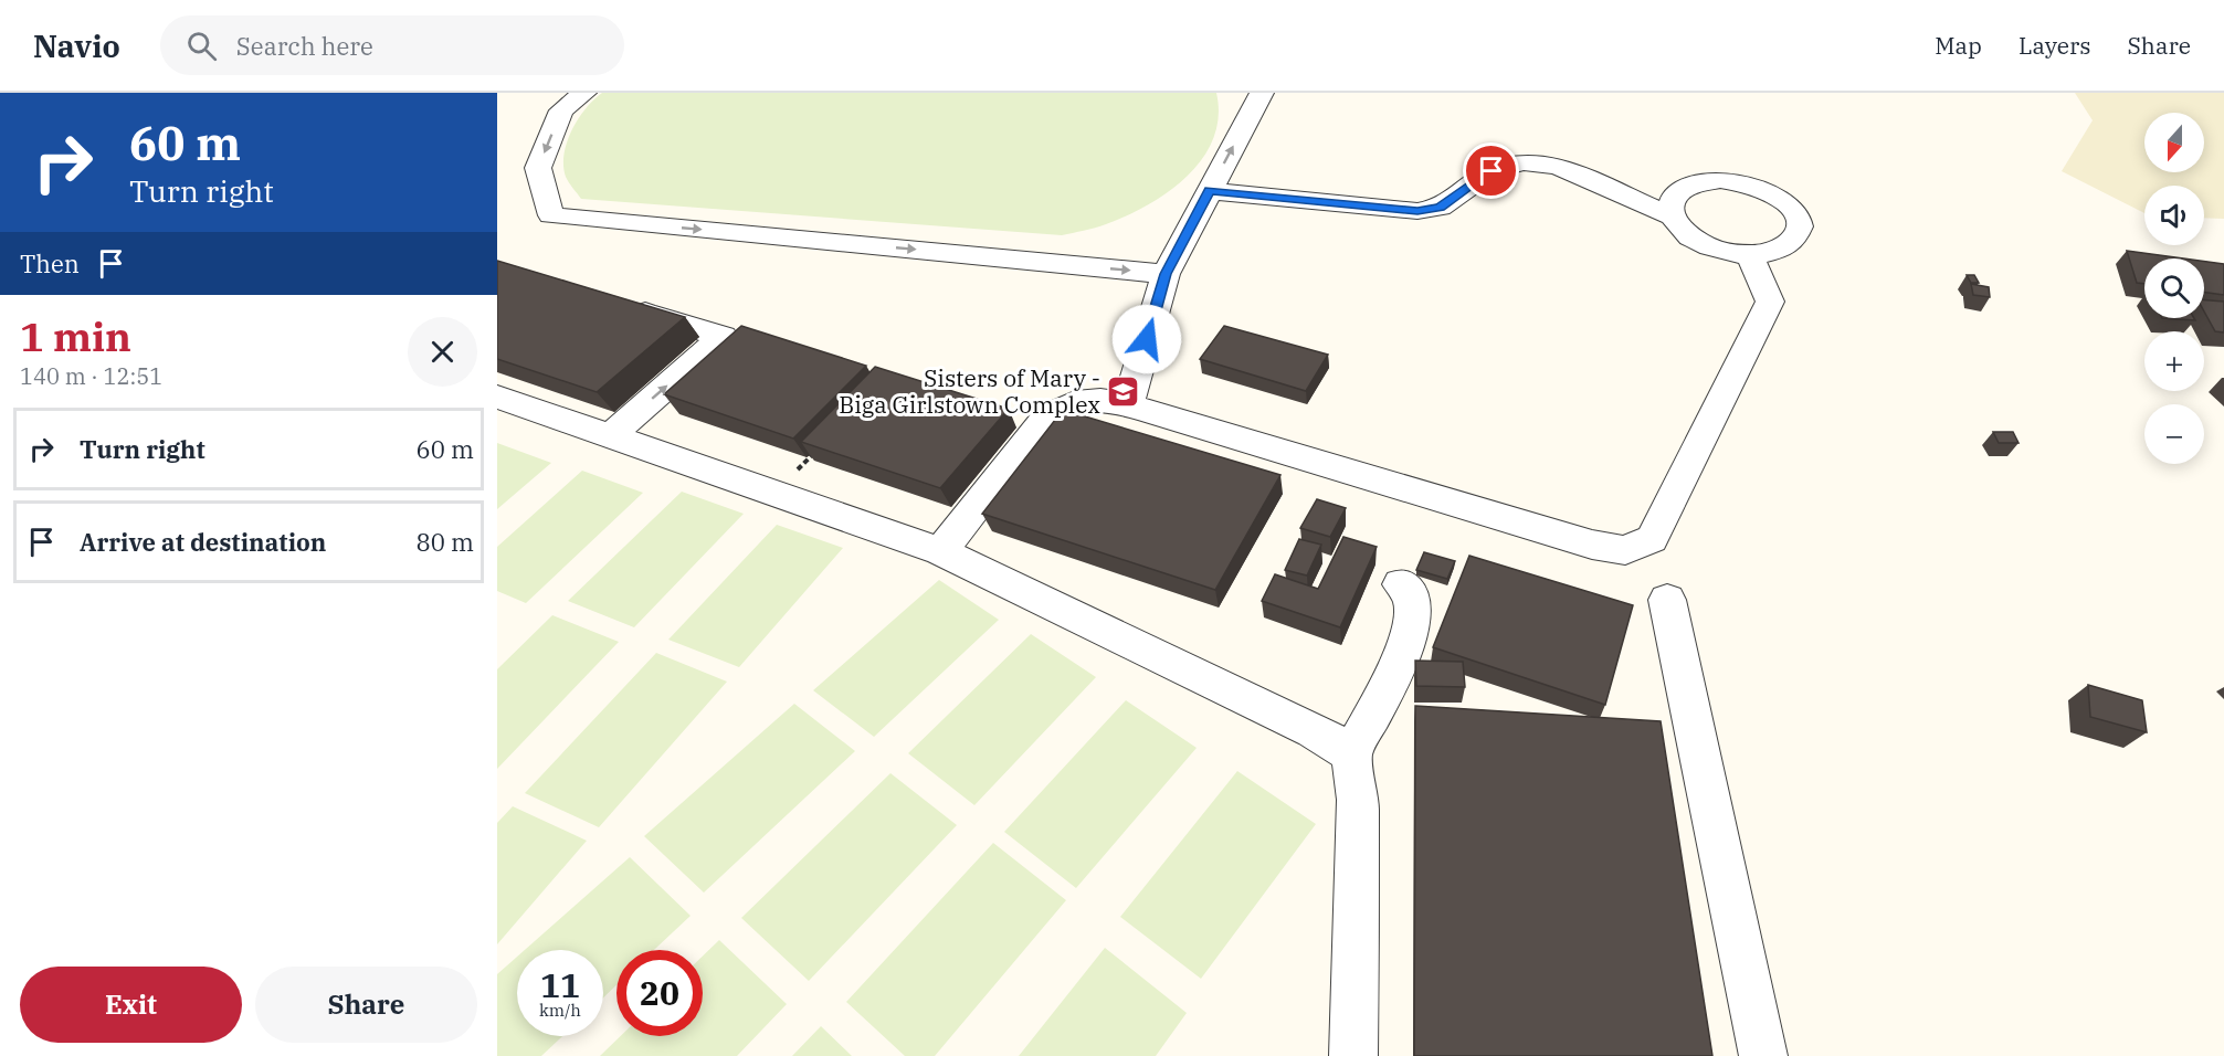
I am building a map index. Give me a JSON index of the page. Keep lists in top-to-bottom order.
{
  "places": {
    "school or university": ["Sisters of Mary - Biga Girlstown Complex"]
  },
  "north": "bottom",
  "page": {
    "header": "Navio",
    "search": "Search here",
    "nav": ["Map", "Layers", "Share"],
    "turn": ["60 m", "Turn right"],
    "map_buttons": ["+", "−"],
    "then": "Then",
    "heading": ["1 min", "140 m · 12:51"],
    "list": [
      {
        "name": "Turn right",
        "value": "60 m"
      },
      {
        "name": "Arrive at destination",
        "value": "80 m"
      }
    ],
    "speed": "11 km/h",
    "limit": "20",
    "buttons": ["Exit", "Share"]
  }
}
